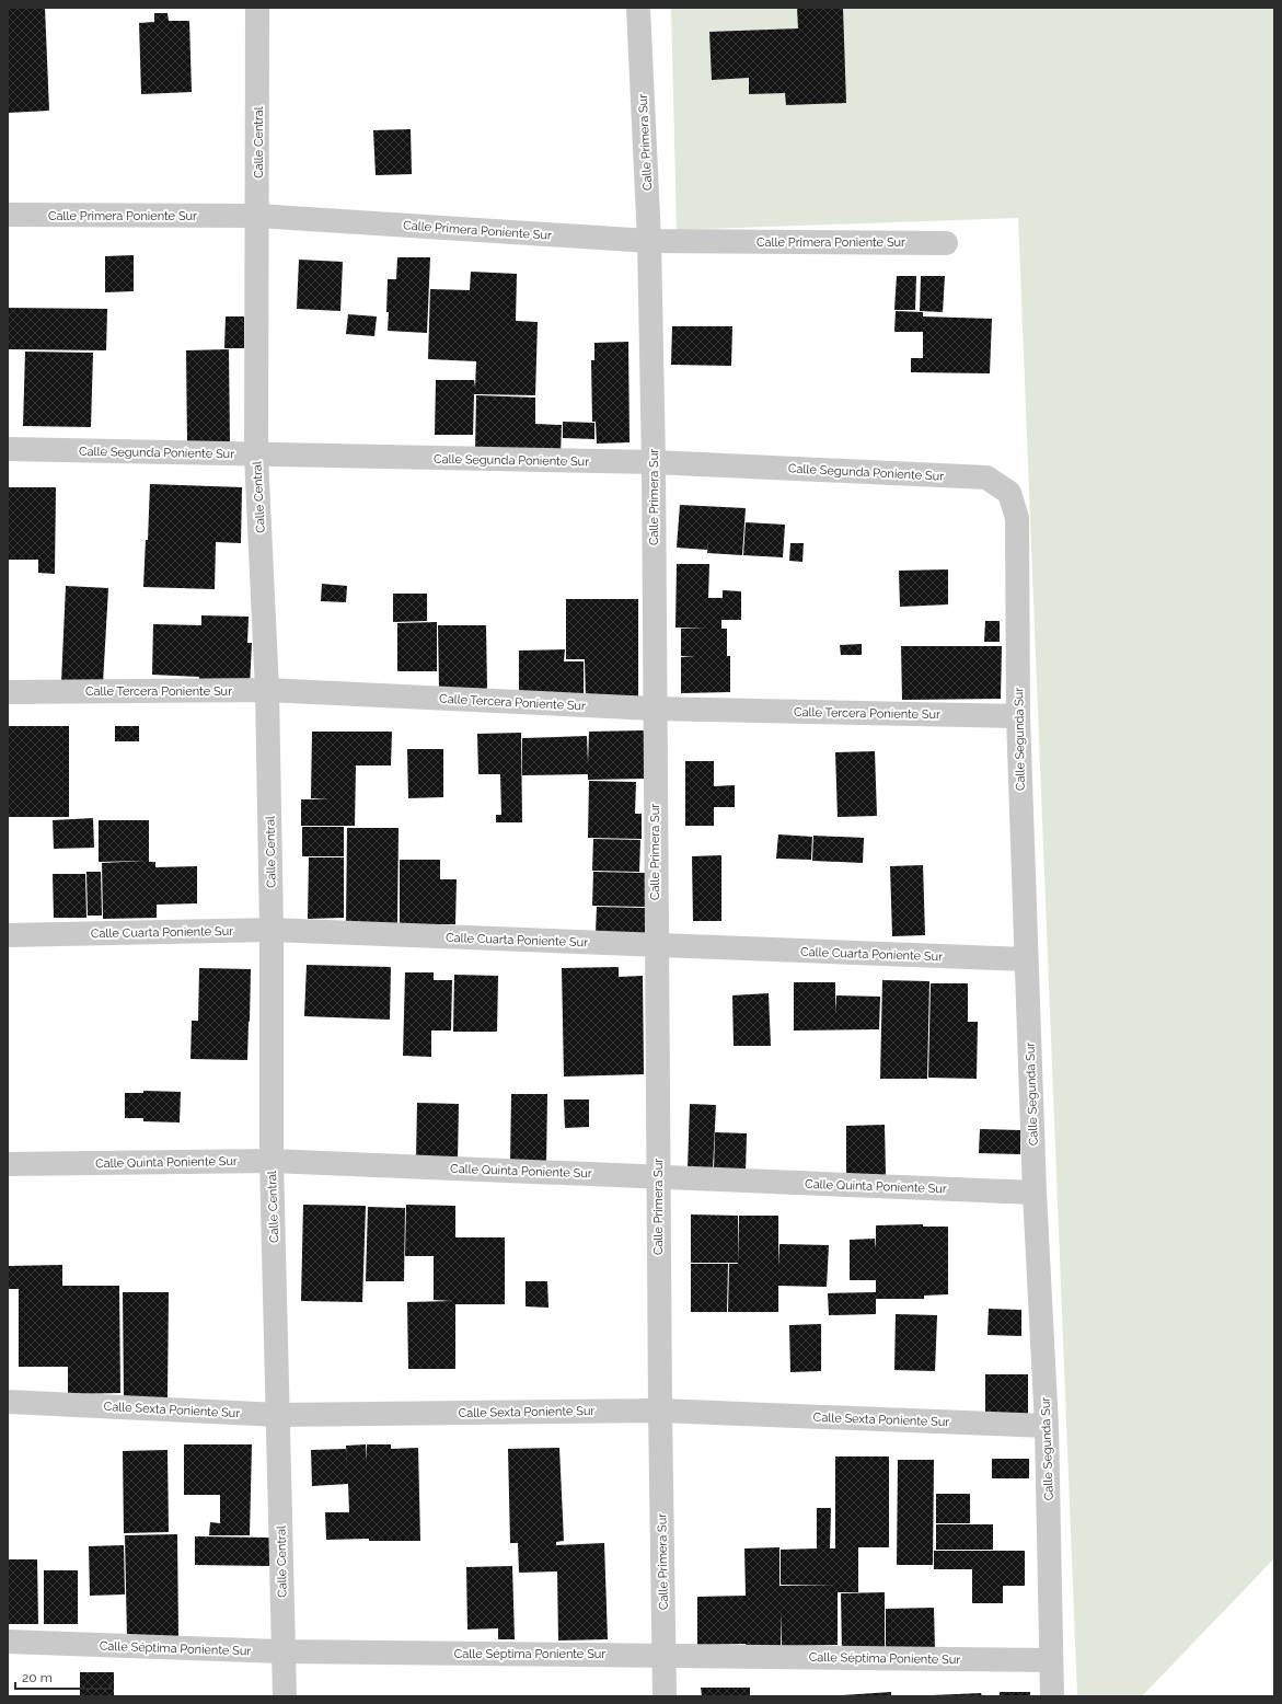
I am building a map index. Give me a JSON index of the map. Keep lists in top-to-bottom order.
{
  "streets": {
    "street": [
      "Calle Central",
      "Calle Primera Sur",
      "Calle Primera Poniente Sur",
      "Calle Segunda Poniente Sur",
      "Calle Tercera Poniente Sur",
      "Calle Segunda Sur",
      "Calle Cuarta Poniente Sur",
      "Calle Quinta Poniente Sur",
      "Calle Sexta Poniente Sur",
      "Calle Séptima Poniente Sur"
    ]
  },
  "crossings": [
    ["Calle Central", "Calle Primera Poniente Sur"],
    ["Calle Central", "Calle Segunda Poniente Sur"],
    ["Calle Central", "Calle Tercera Poniente Sur"],
    ["Calle Central", "Calle Cuarta Poniente Sur"],
    ["Calle Central", "Calle Quinta Poniente Sur"],
    ["Calle Central", "Calle Sexta Poniente Sur"],
    ["Calle Central", "Calle Séptima Poniente Sur"],
    ["Calle Primera Sur", "Calle Primera Poniente Sur"],
    ["Calle Primera Sur", "Calle Segunda Poniente Sur"],
    ["Calle Primera Sur", "Calle Tercera Poniente Sur"],
    ["Calle Primera Sur", "Calle Cuarta Poniente Sur"],
    ["Calle Primera Sur", "Calle Quinta Poniente Sur"],
    ["Calle Primera Sur", "Calle Sexta Poniente Sur"],
    ["Calle Primera Sur", "Calle Séptima Poniente Sur"],
    ["Calle Segunda Poniente Sur", "Calle Segunda Sur"],
    ["Calle Tercera Poniente Sur", "Calle Segunda Sur"],
    ["Calle Segunda Sur", "Calle Cuarta Poniente Sur"],
    ["Calle Segunda Sur", "Calle Quinta Poniente Sur"],
    ["Calle Segunda Sur", "Calle Sexta Poniente Sur"],
    ["Calle Segunda Sur", "Calle Séptima Poniente Sur"]
  ],
  "scale_bar": "20 m"
}
